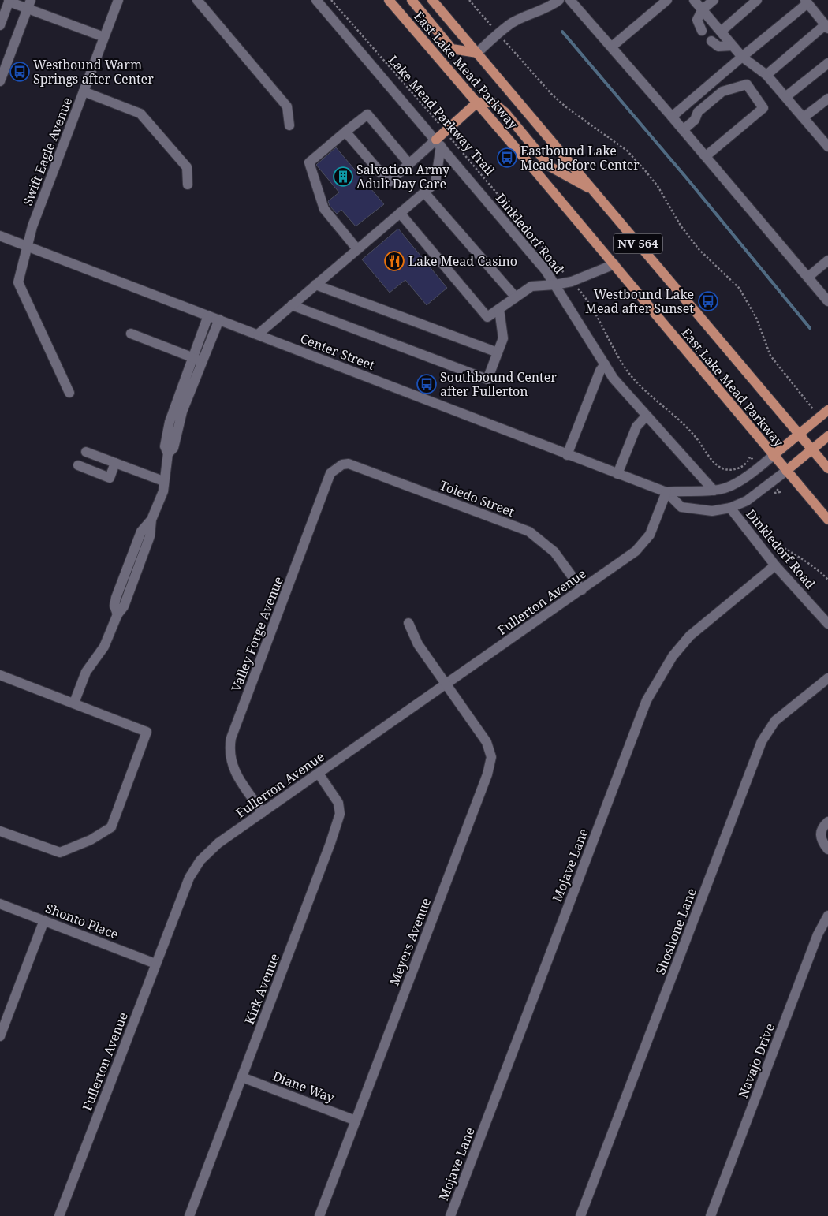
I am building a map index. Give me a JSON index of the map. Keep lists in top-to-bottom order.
{
  "streets": {
    "main road": ["East Lake Mead Parkway", "NV 564", "Center Street"],
    "street": [
      "Swift Eagle Avenue",
      "Dinkledorf Road",
      "Toledo Street",
      "Fullerton Avenue",
      "Valley Forge Avenue",
      "Mojave Lane",
      "Shonto Place",
      "Shoshone Lane",
      "Meyers Avenue",
      "Kirk Avenue",
      "Navajo Drive",
      "Diane Way"
    ],
    "path": ["Lake Mead Parkway Trail"]
  },
  "crossings": [
    ["East Lake Mead Parkway", "Center Street"],
    ["Lake Mead Parkway Trail", "Center Street"],
    ["Swift Eagle Avenue", "Center Street"],
    ["Dinkledorf Road", "Center Street"],
    ["Dinkledorf Road", "Mojave Lane"],
    ["Center Street", "Fullerton Avenue"],
    ["Toledo Street", "Fullerton Avenue"],
    ["Toledo Street", "Valley Forge Avenue"],
    ["Fullerton Avenue", "Valley Forge Avenue"],
    ["Fullerton Avenue", "Shonto Place"],
    ["Fullerton Avenue", "Meyers Avenue"],
    ["Fullerton Avenue", "Kirk Avenue"],
    ["Meyers Avenue", "Diane Way"],
    ["Kirk Avenue", "Diane Way"]
  ],
  "places": {
    "bus stop": [
      "Westbound Warm Springs after Center",
      "Eastbound Lake Mead before Center",
      "Westbound Lake Mead after Sunset",
      "Southbound Center after Fullerton"
    ],
    "building": ["Salvation Army Adult Day Care"],
    "restaurant": ["Lake Mead Casino"]
  }
}
